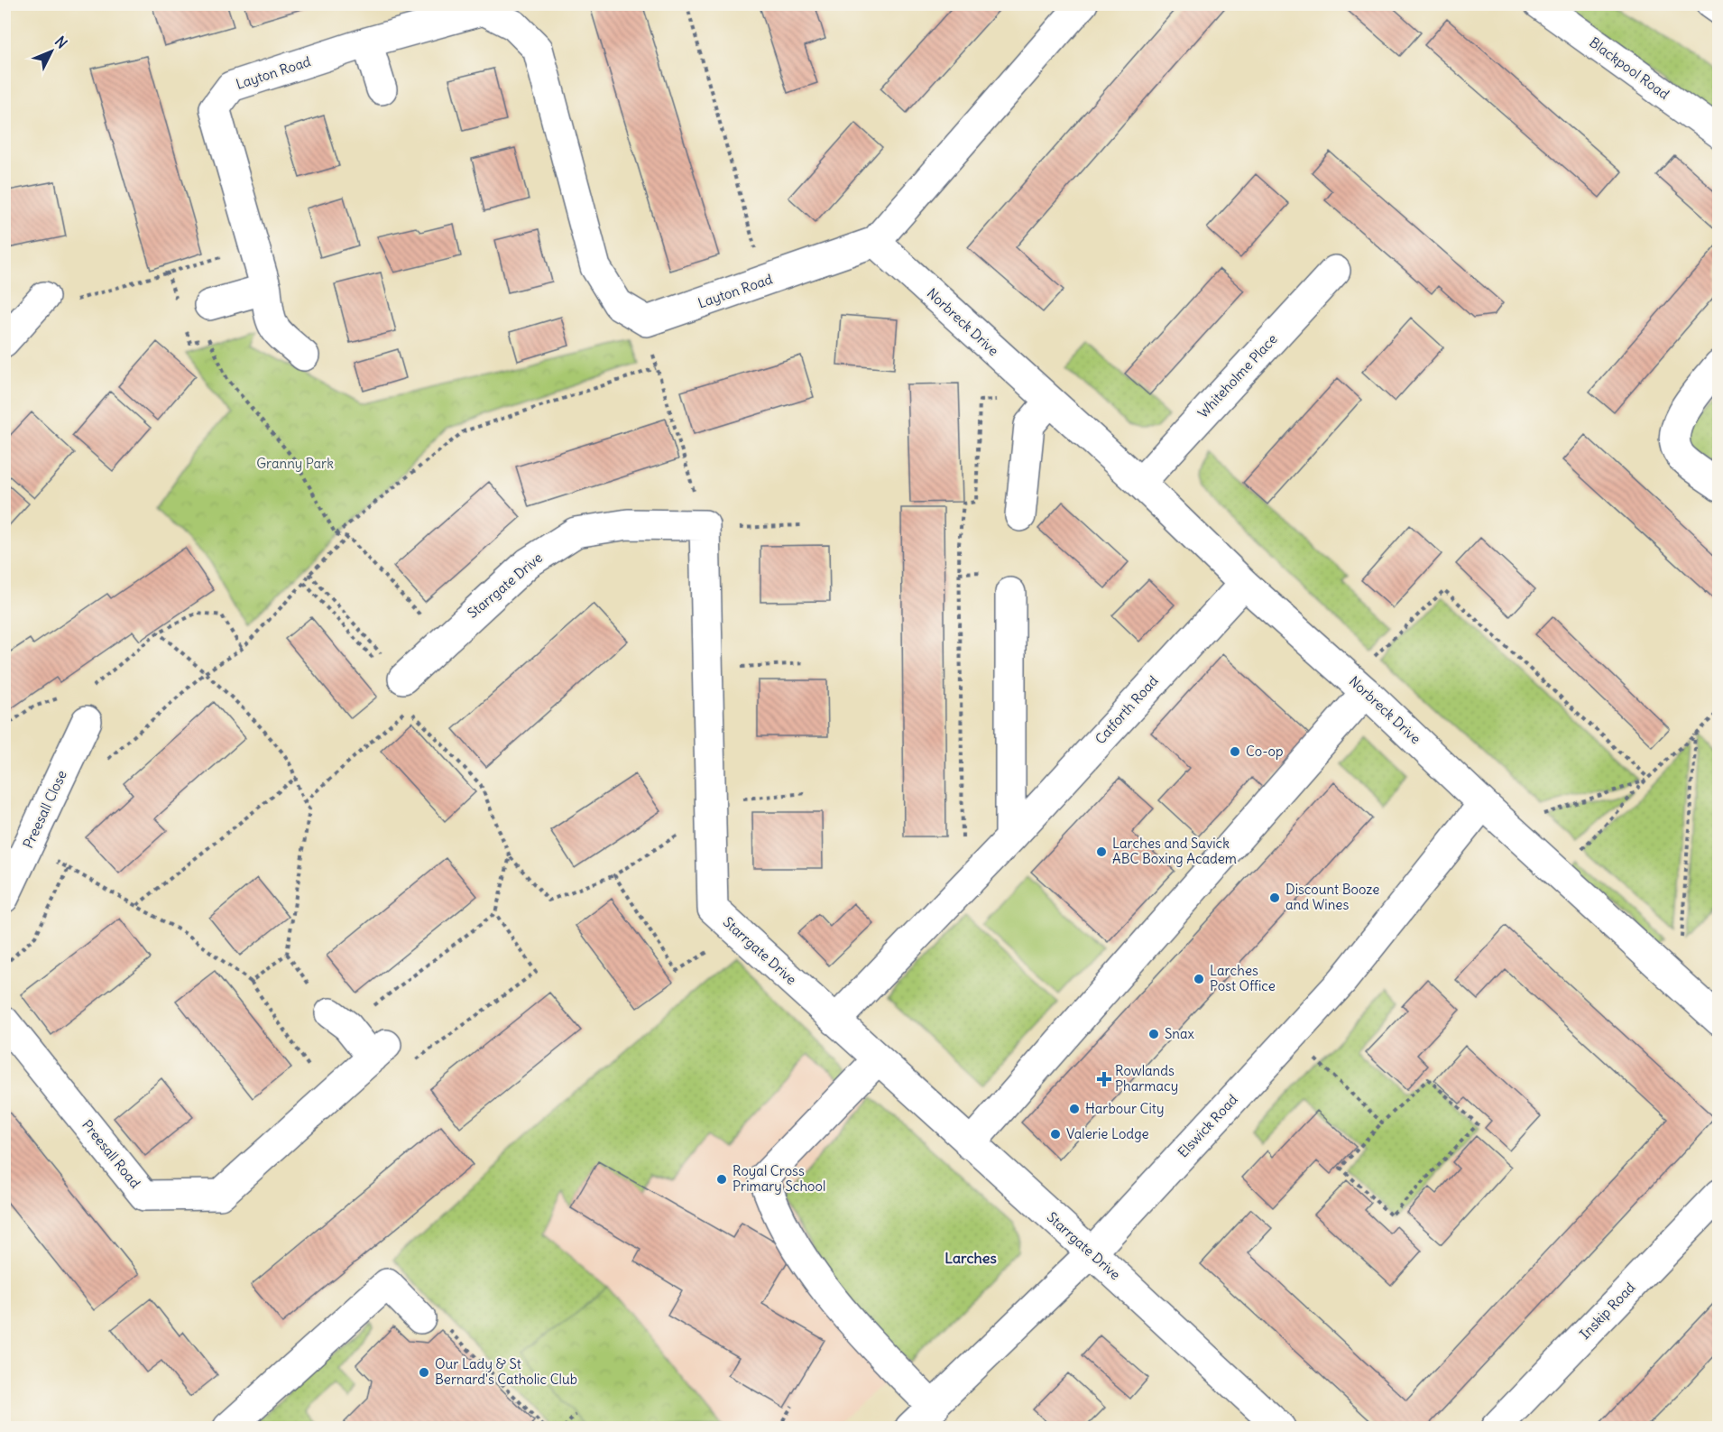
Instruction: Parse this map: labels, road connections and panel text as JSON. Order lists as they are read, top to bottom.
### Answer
{
  "streets": {
    "main road": [
      "Blackpool Road",
      "Layton Road",
      "Norbreck Drive",
      "Whiteholme Place",
      "Starrgate Drive",
      "Catforth Road",
      "Preesall Close",
      "Elswick Road",
      "Preesall Road",
      "Inskip Road"
    ]
  },
  "crossings": [
    ["Layton Road", "Norbreck Drive"],
    ["Norbreck Drive", "Whiteholme Place"],
    ["Norbreck Drive", "Catforth Road"],
    ["Norbreck Drive", "Elswick Road"],
    ["Starrgate Drive", "Catforth Road"],
    ["Starrgate Drive", "Elswick Road"]
  ],
  "districts": ["Larches"],
  "parks": ["Granny Park"],
  "places": {
    "other": [
      "Co-op",
      "Larches and Savick ABC Boxing Academ",
      "Discount Booze and Wines",
      "Larches Post Office",
      "Snax",
      "Harbour City",
      "Valerie Lodge",
      "Royal Cross Primary School",
      "Our Lady & St Bernard's Catholic Club"
    ],
    "health": ["Rowlands Pharmacy"]
  },
  "north": "top right"
}
